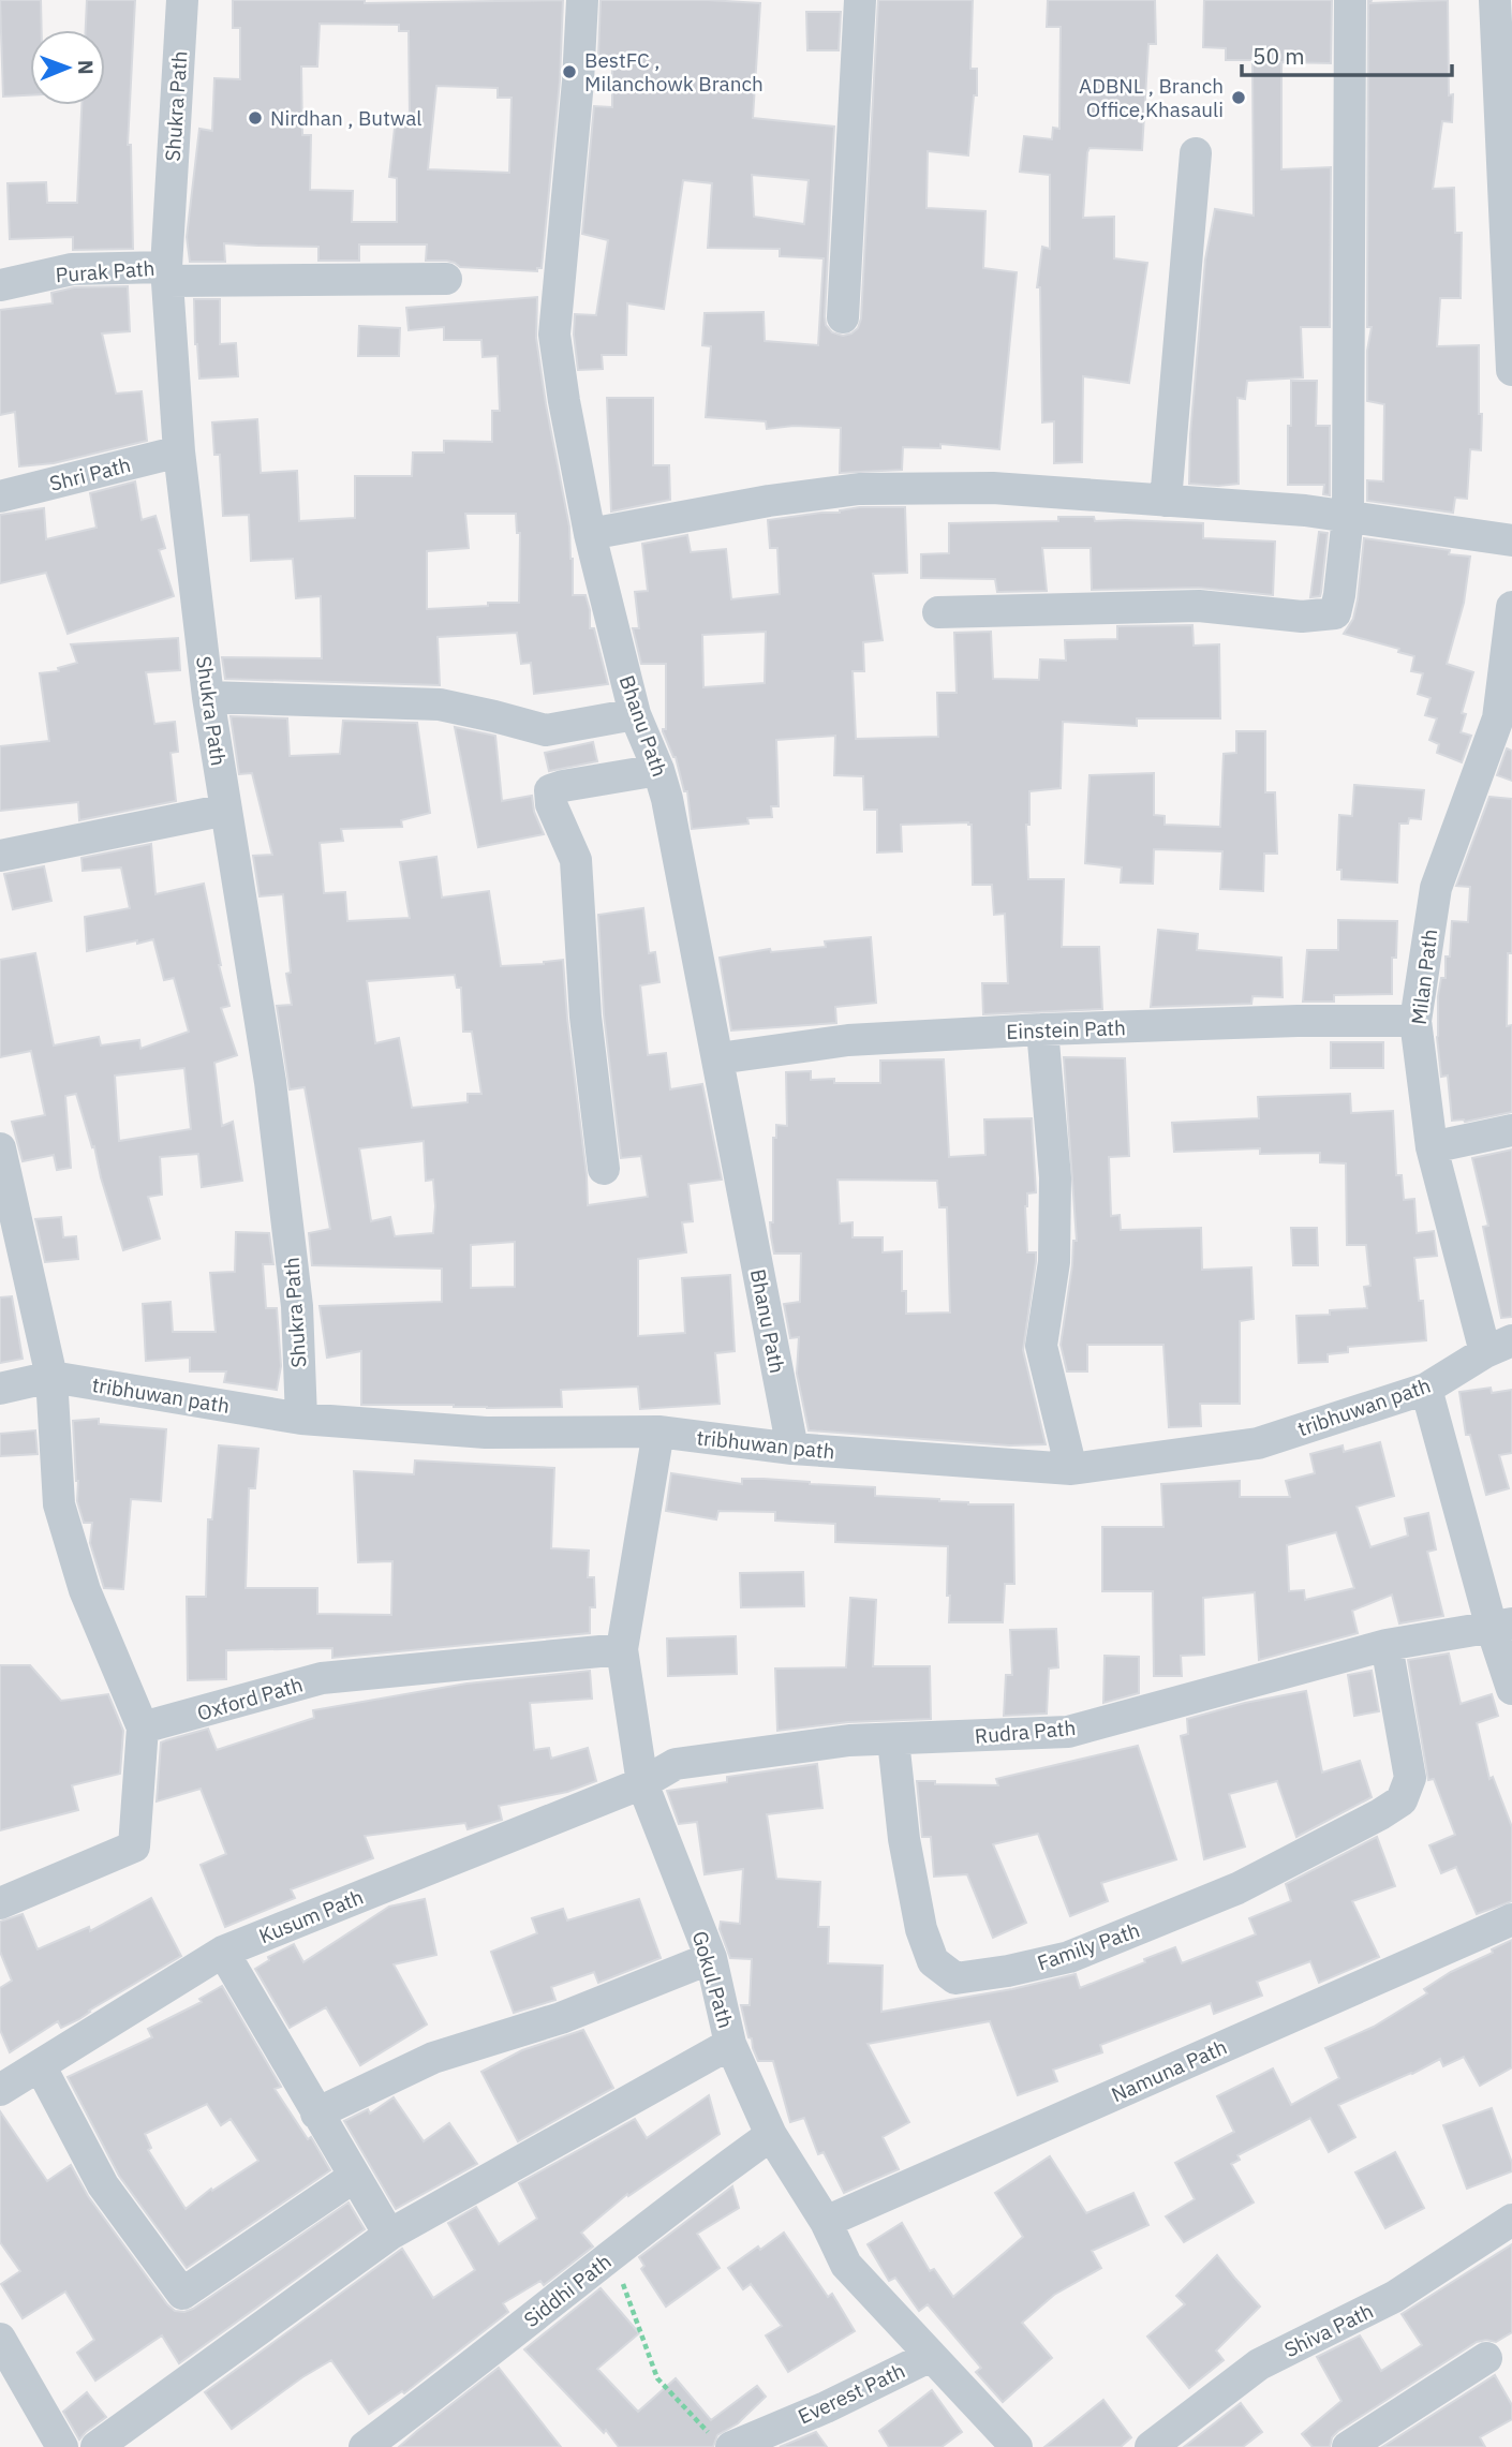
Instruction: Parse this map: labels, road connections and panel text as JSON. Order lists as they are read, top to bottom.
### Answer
{
  "streets": {
    "street": [
      "Shukra Path",
      "Purak Path",
      "Shri Path",
      "Bhanu Path",
      "Milan Path",
      "Einstein Path",
      "tribhuwan path",
      "Oxford Path",
      "Rudra Path",
      "Kusum Path",
      "Family Path",
      "Gokul Path",
      "Namuna Path",
      "Siddhi Path",
      "Shiva Path",
      "Everest Path"
    ]
  },
  "crossings": [
    ["Shukra Path", "Purak Path"],
    ["Shukra Path", "Shri Path"],
    ["Shukra Path", "tribhuwan path"],
    ["Bhanu Path", "Einstein Path"],
    ["Bhanu Path", "tribhuwan path"],
    ["Milan Path", "Einstein Path"],
    ["Milan Path", "tribhuwan path"],
    ["tribhuwan path", "Gokul Path"],
    ["Oxford Path", "Gokul Path"],
    ["Rudra Path", "Kusum Path"],
    ["Rudra Path", "Family Path"],
    ["Rudra Path", "Gokul Path"],
    ["Kusum Path", "Gokul Path"],
    ["Gokul Path", "Namuna Path"],
    ["Gokul Path", "Siddhi Path"],
    ["Gokul Path", "Everest Path"]
  ],
  "places": ["BestFC , Milanchowk Branch", "ADBNL , Branch Office,Khasauli", "Nirdhan , Butwal"],
  "scale_bar": "50 m",
  "north": "right"
}
